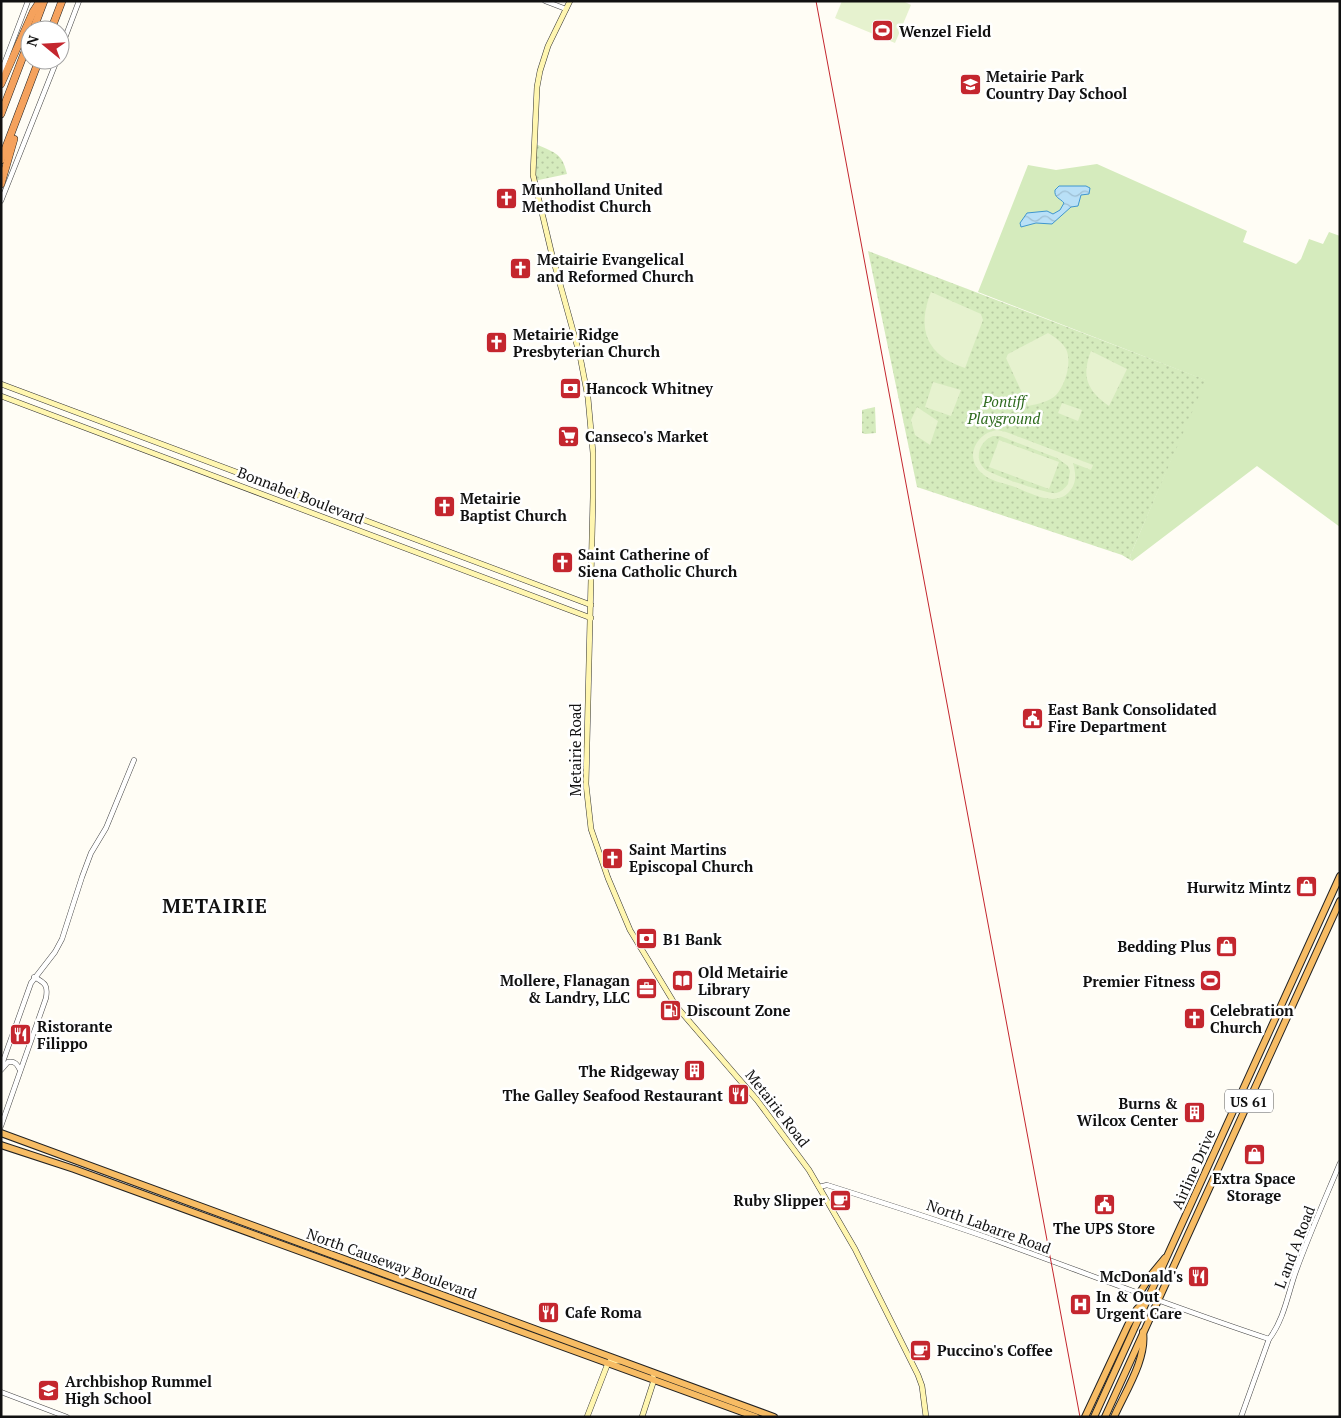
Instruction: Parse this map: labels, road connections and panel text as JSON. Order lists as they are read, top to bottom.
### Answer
{
  "streets": {
    "highway": ["US 61", "Airline Drive", "North Causeway Boulevard"],
    "main road": ["Bonnabel Boulevard", "Metairie Road"],
    "street": ["North Labarre Road", "L and A Road"]
  },
  "crossings": [
    ["Bonnabel Boulevard", "Metairie Road"],
    ["Metairie Road", "North Labarre Road"],
    ["Airline Drive", "North Labarre Road"],
    ["North Labarre Road", "L and A Road"]
  ],
  "districts": ["METAIRIE"],
  "parks": ["Pontiff Playground"],
  "places": {
    "sports": ["Wenzel Field", "Premier Fitness"],
    "school or university": ["Metairie Park Country Day School", "Archbishop Rummel High School"],
    "church": [
      "Munholland United Methodist Church",
      "Metairie Evangelical and Reformed Church",
      "Metairie Ridge Presbyterian Church",
      "Metairie Baptist Church",
      "Saint Catherine of Siena Catholic Church",
      "Saint Martins Episcopal Church",
      "Celebration Church"
    ],
    "bank": ["Hancock Whitney", "B1 Bank"],
    "supermarket": ["Canseco's Market"],
    "public building": ["East Bank Consolidated Fire Department", "The UPS Store"],
    "shop": ["Hurwitz Mintz", "Bedding Plus", "Extra Space Storage"],
    "library": ["Old Metairie Library"],
    "office": ["Mollere, Flanagan & Landry, LLC"],
    "fuel station": ["Discount Zone"],
    "restaurant": [
      "Ristorante Filippo",
      "The Galley Seafood Restaurant",
      "McDonald's",
      "Cafe Roma"
    ],
    "building": ["The Ridgeway", "Burns & Wilcox Center"],
    "cafe": ["Ruby Slipper", "Puccino's Coffee"],
    "hospital": ["In & Out Urgent Care"]
  },
  "north": "left"
}
